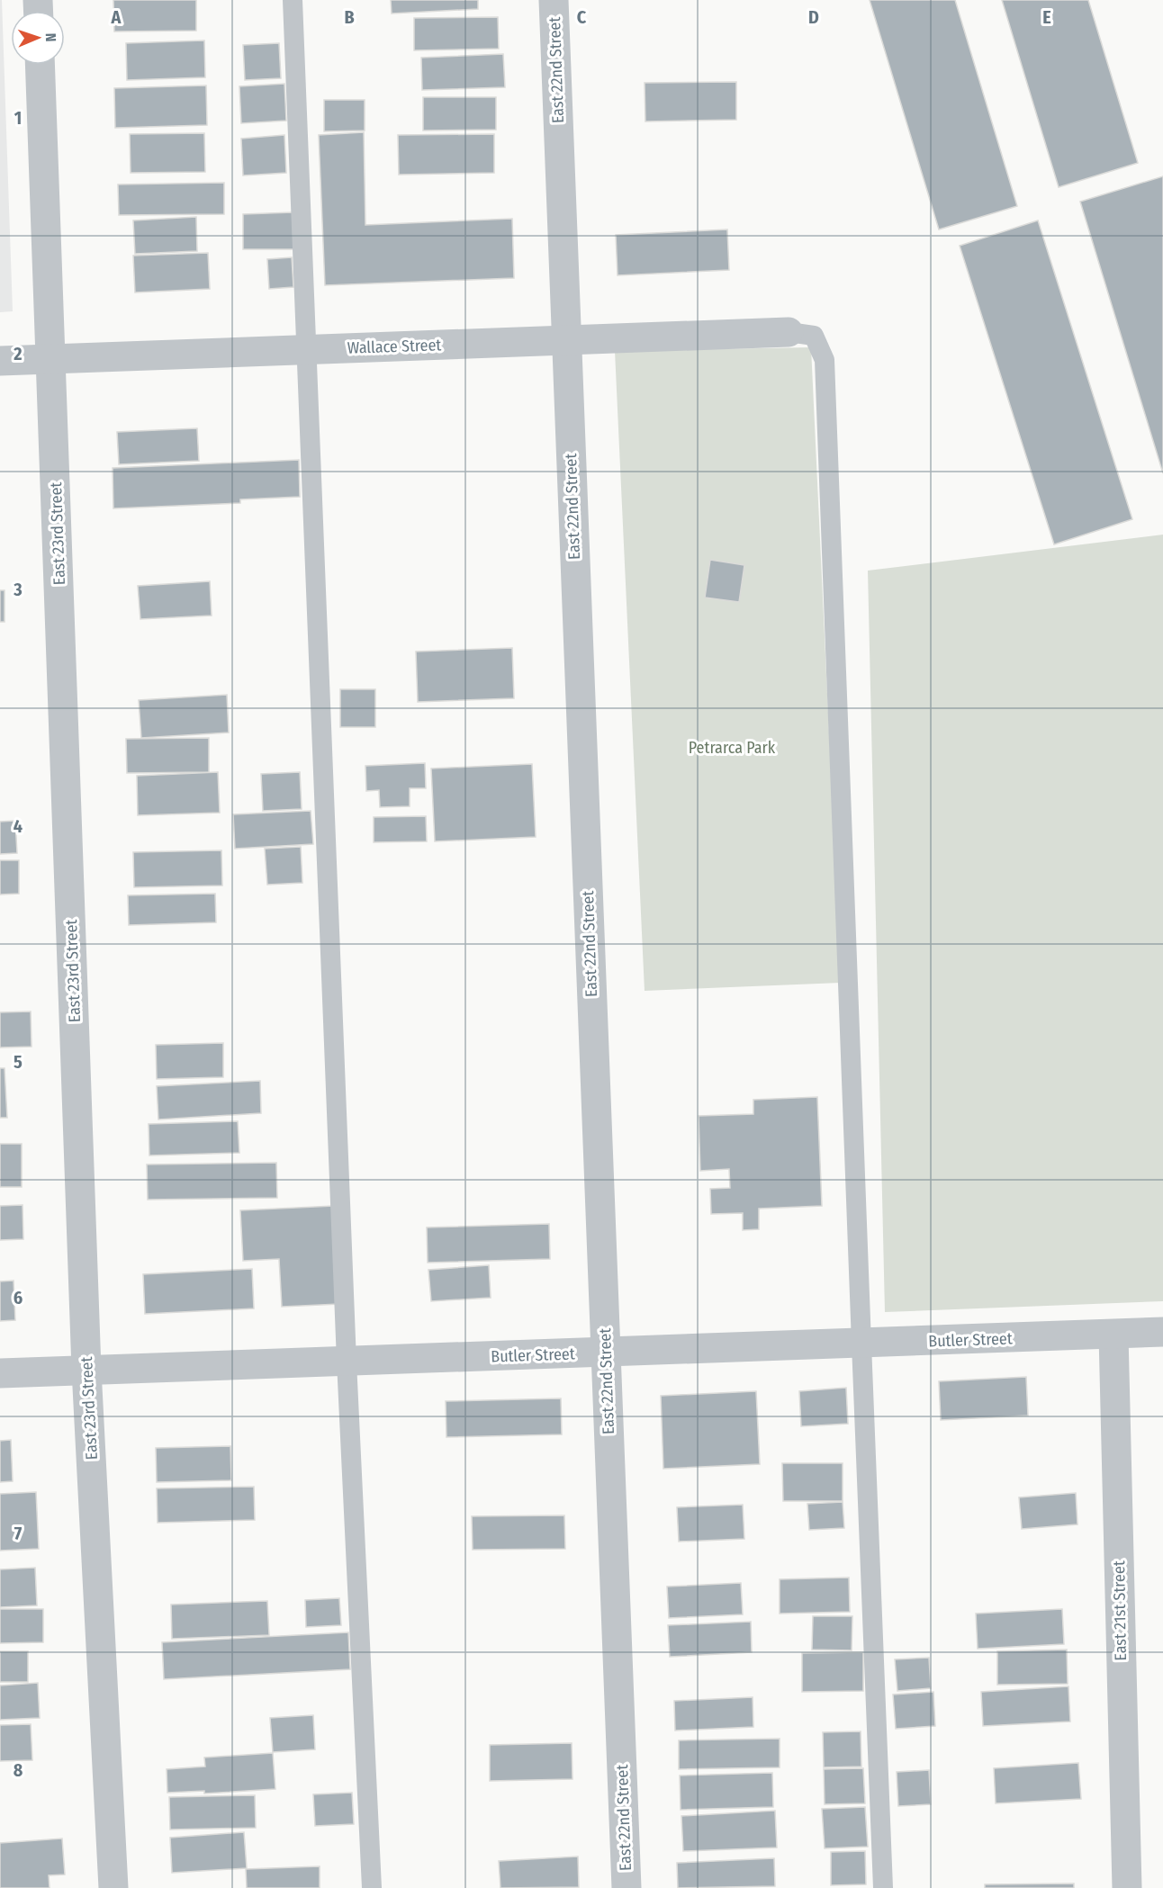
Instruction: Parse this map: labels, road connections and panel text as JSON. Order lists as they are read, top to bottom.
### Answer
{
  "streets": {
    "street": [
      "East 22nd Street",
      "Wallace Street",
      "East 23rd Street",
      "Butler Street",
      "East 21st Street"
    ]
  },
  "crossings": [
    ["East 22nd Street", "Wallace Street"],
    ["East 22nd Street", "Butler Street"],
    ["Wallace Street", "East 23rd Street"],
    ["East 23rd Street", "Butler Street"],
    ["Butler Street", "East 21st Street"]
  ],
  "parks": ["Petrarca Park"],
  "north": "right",
  "grid": {
    "columns": [
      "A",
      "B",
      "C",
      "D",
      "E"
    ],
    "rows": [
      "1",
      "2",
      "3",
      "4",
      "5",
      "6",
      "7",
      "8"
    ]
  }
}
